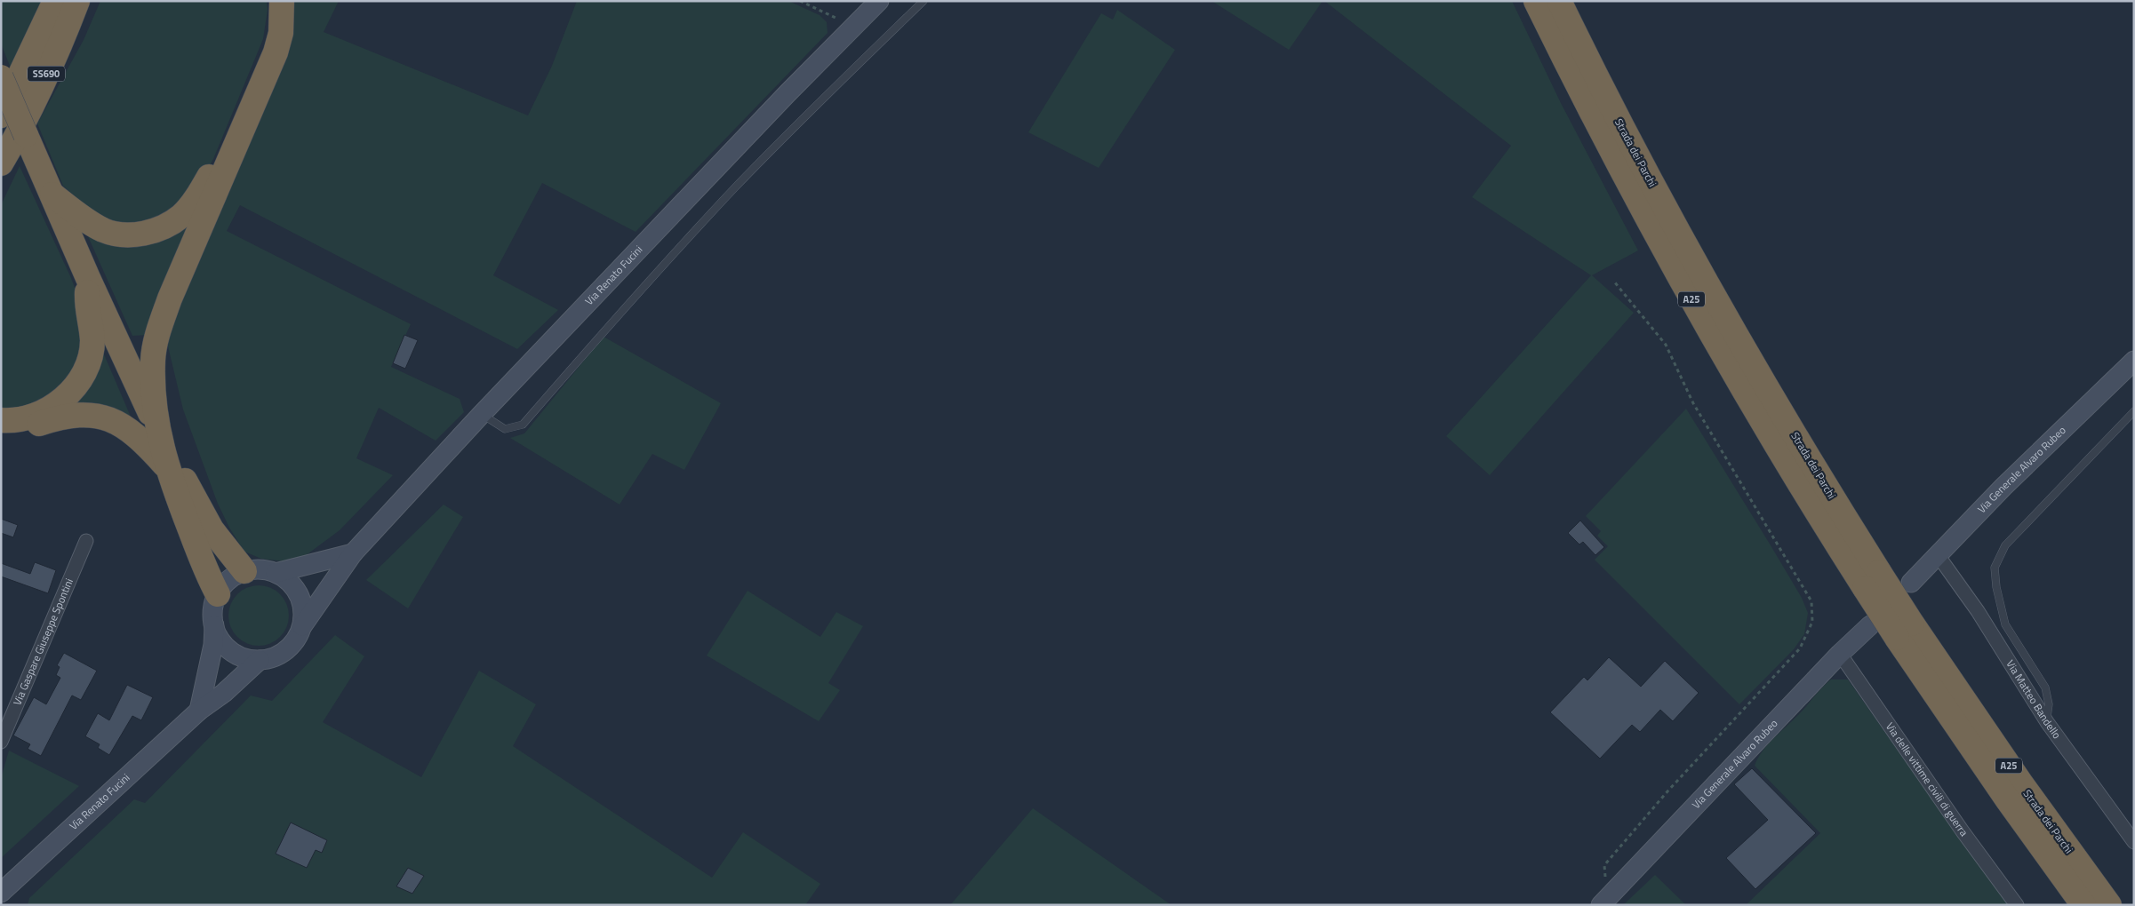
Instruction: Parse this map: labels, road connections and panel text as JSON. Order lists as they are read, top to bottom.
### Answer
{
  "streets": {
    "highway": ["SS690", "Strada dei Parchi", "A25"],
    "street": [
      "Via Renato Fucini",
      "Via Generale Alvaro Rubeo",
      "Via Gaspare Giuseppe Spontini",
      "Via Matteo Bandello",
      "Via delle vittime civili di guerra"
    ]
  },
  "crossings": [
    ["Via Generale Alvaro Rubeo", "Via Matteo Bandello"],
    ["Via Generale Alvaro Rubeo", "Via delle vittime civili di guerra"]
  ]
}
